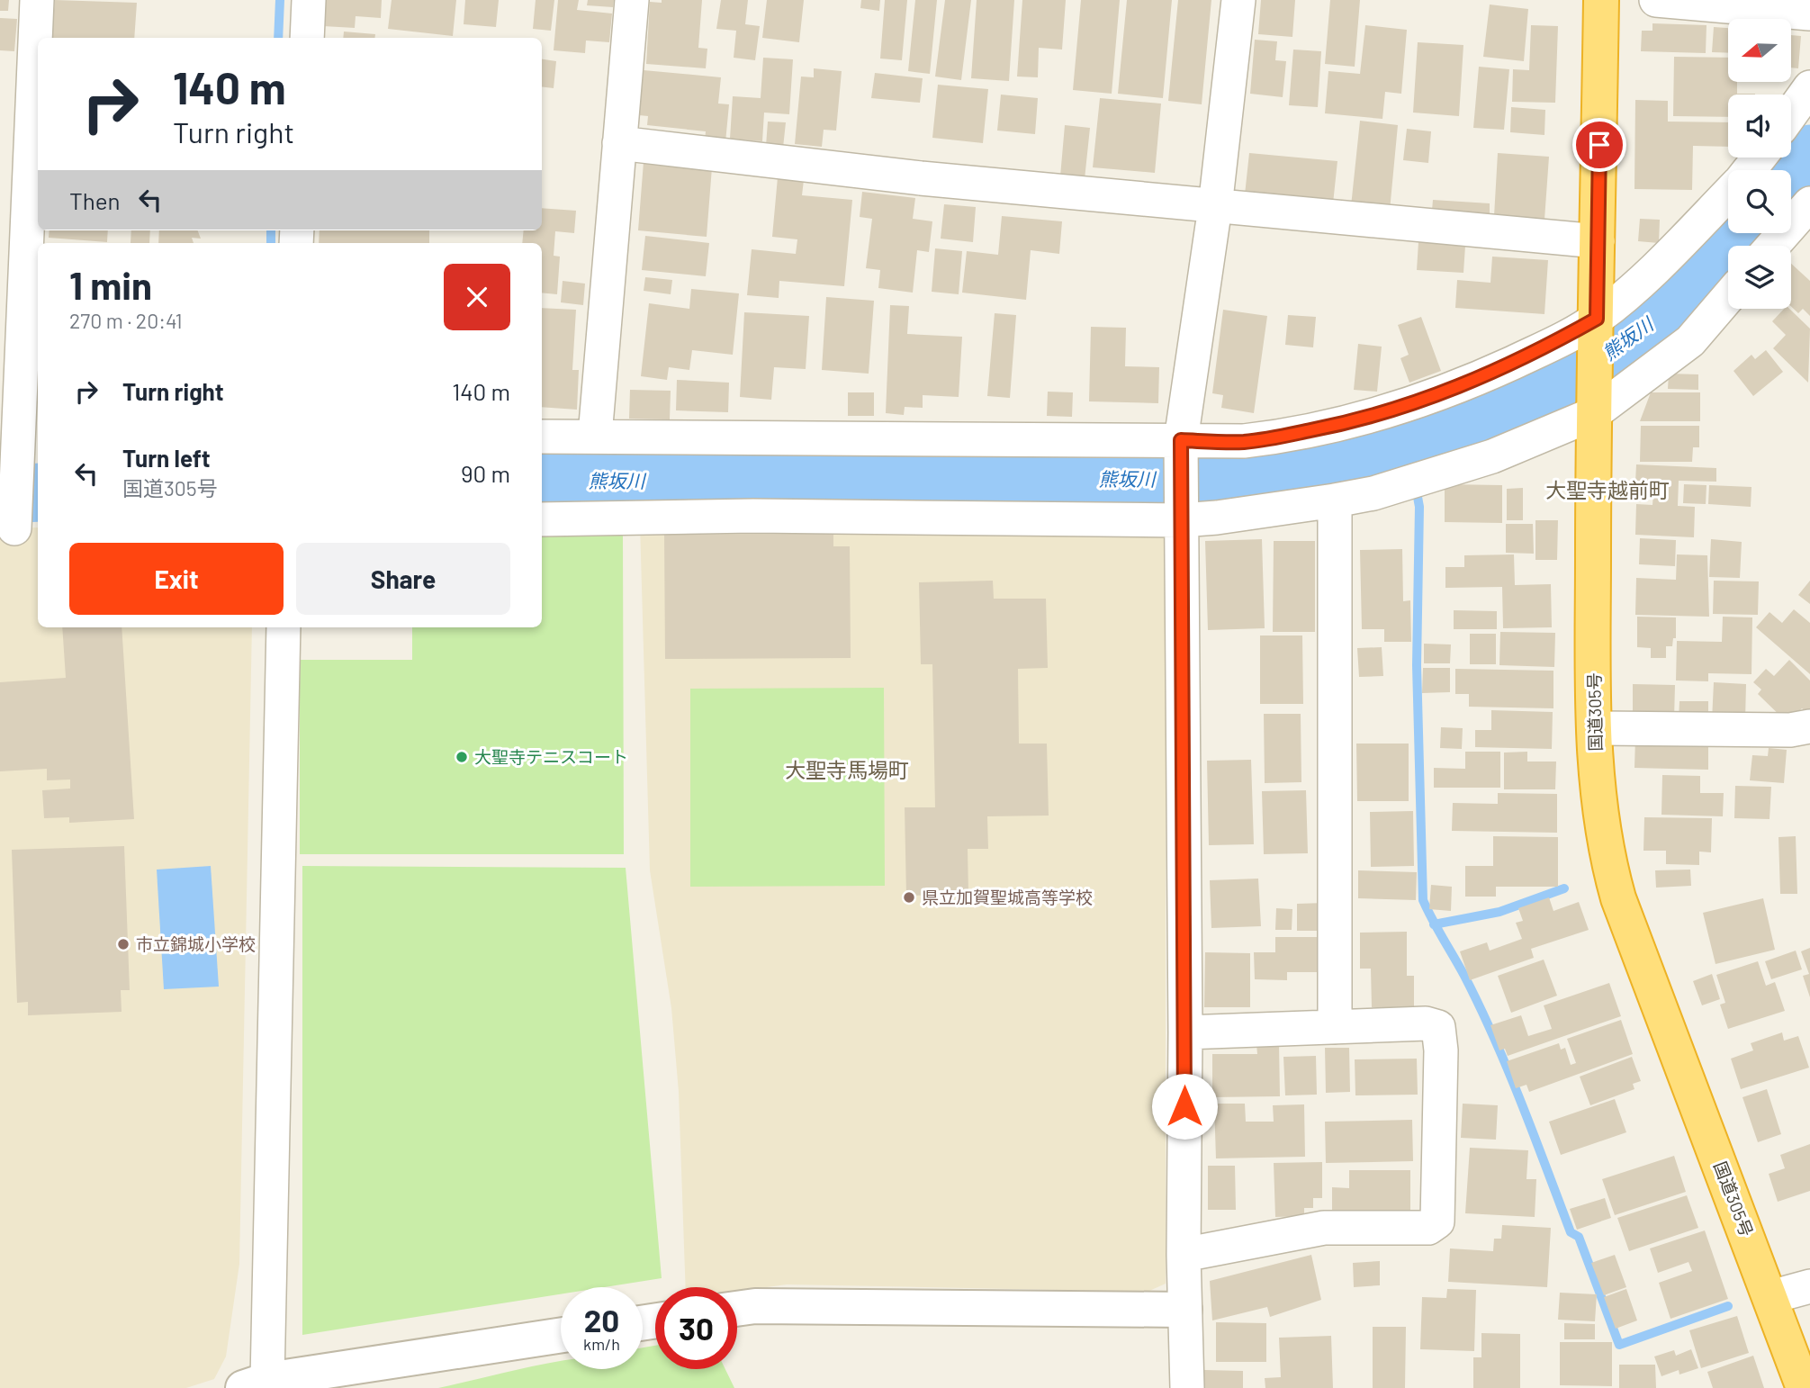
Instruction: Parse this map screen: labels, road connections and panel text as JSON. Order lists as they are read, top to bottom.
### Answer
{
  "streets": {
    "highway": ["国道305号"]
  },
  "districts": ["大聖寺越前町", "大聖寺馬場町"],
  "water": ["熊坂川"],
  "places": ["大聖寺テニスコート", "県立加賀聖城高等学校", "市立錦城小学校"],
  "north": "left",
  "page": {
    "turn": ["140 m", "Turn right"],
    "then": "Then",
    "heading": ["1 min", "270 m · 20:41"],
    "list": [
      {
        "name": "Turn right",
        "value": "140 m"
      },
      {
        "name": "Turn left",
        "note": "国道305号",
        "value": "90 m"
      }
    ],
    "buttons": ["Exit", "Share"],
    "speed": "20 km/h",
    "limit": "30"
  }
}
